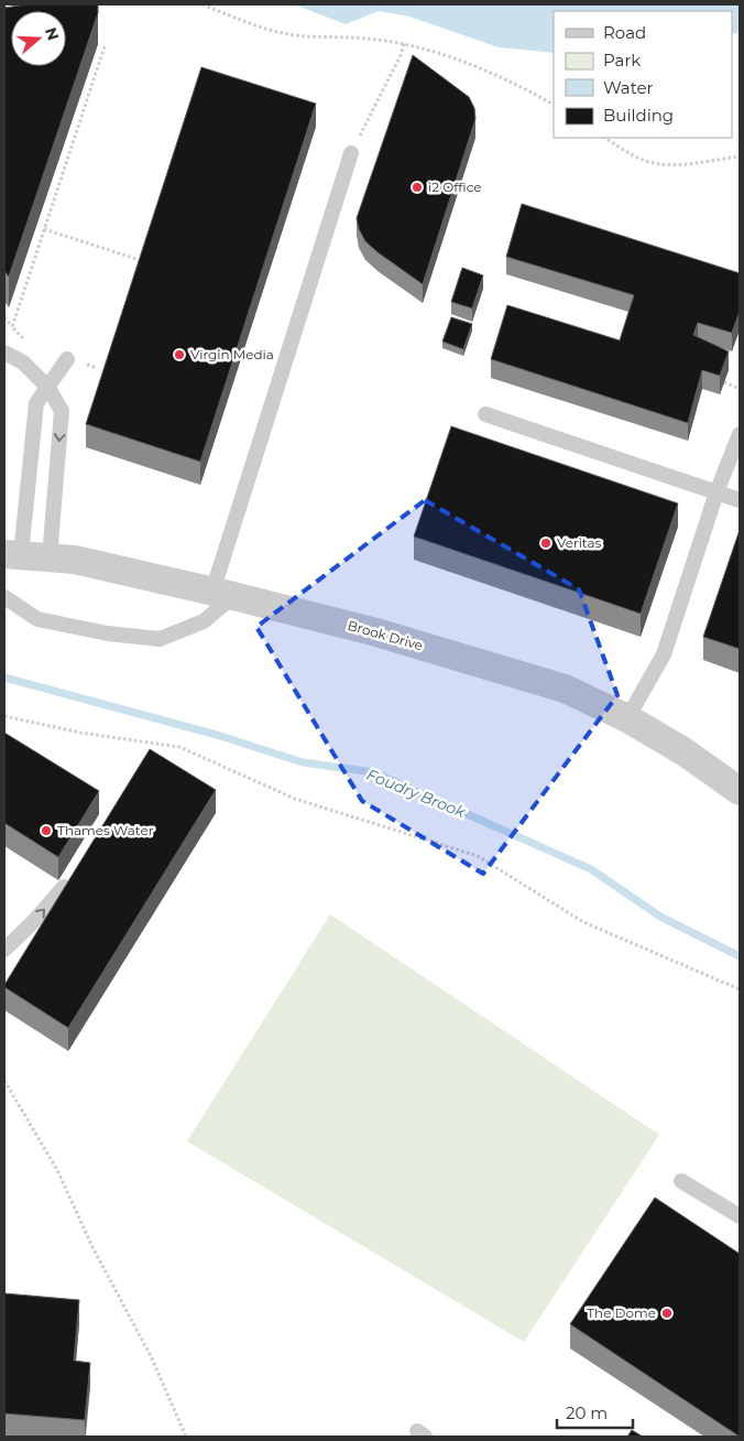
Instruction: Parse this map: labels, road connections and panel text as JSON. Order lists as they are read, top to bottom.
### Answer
{
  "streets": {
    "street": ["Brook Drive"]
  },
  "water": ["Foudry Brook"],
  "places": [
    "i2 Office",
    "Virgin Media",
    "Veritas",
    "Thames Water",
    "The Dome"
  ],
  "legend": [
    "Road",
    "Park",
    "Water",
    "Building"
  ],
  "scale_bar": "20 m",
  "north": "right"
}
